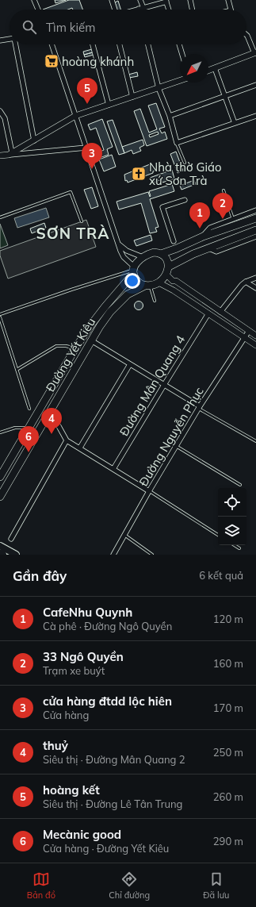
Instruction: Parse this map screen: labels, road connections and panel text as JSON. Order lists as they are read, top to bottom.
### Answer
{
  "streets": {
    "highway": ["Đường Yết Kiêu"],
    "street": ["Đường Mân Quang 4", "Đường Nguyễn Phục"]
  },
  "districts": ["SƠN TRÀ"],
  "places": {
    "supermarket": ["hoàng khánh"],
    "church": ["Nhà thờ Giáo xứ Sơn Trà"]
  },
  "north": "bottom left",
  "page": {
    "search": "Tìm kiếm",
    "pins": [
      "5",
      "3",
      "2",
      "1",
      "4",
      "6"
    ],
    "heading": ["Gần đây", "6 kết quả"],
    "list": [
      {
        "mark": "1",
        "name": "CafeNhu Quynh",
        "note": "Cà phê · Đường Ngô Quyền",
        "value": "120 m"
      },
      {
        "mark": "2",
        "name": "33 Ngô Quyền",
        "note": "Trạm xe buýt",
        "value": "160 m"
      },
      {
        "mark": "3",
        "name": "cửa hàng đtdd lộc hiên",
        "note": "Cửa hàng",
        "value": "170 m"
      },
      {
        "mark": "4",
        "name": "thuỷ",
        "note": "Siêu thị · Đường Mân Quang 2",
        "value": "250 m"
      },
      {
        "mark": "5",
        "name": "hoàng kết",
        "note": "Siêu thị · Đường Lê Tân Trung",
        "value": "260 m"
      },
      {
        "mark": "6",
        "name": "Mecànic good",
        "note": "Cửa hàng · Đường Yết Kiêu",
        "value": "290 m"
      }
    ],
    "nav": ["Bản đồ", "Chỉ đường", "Đã lưu"]
  }
}
